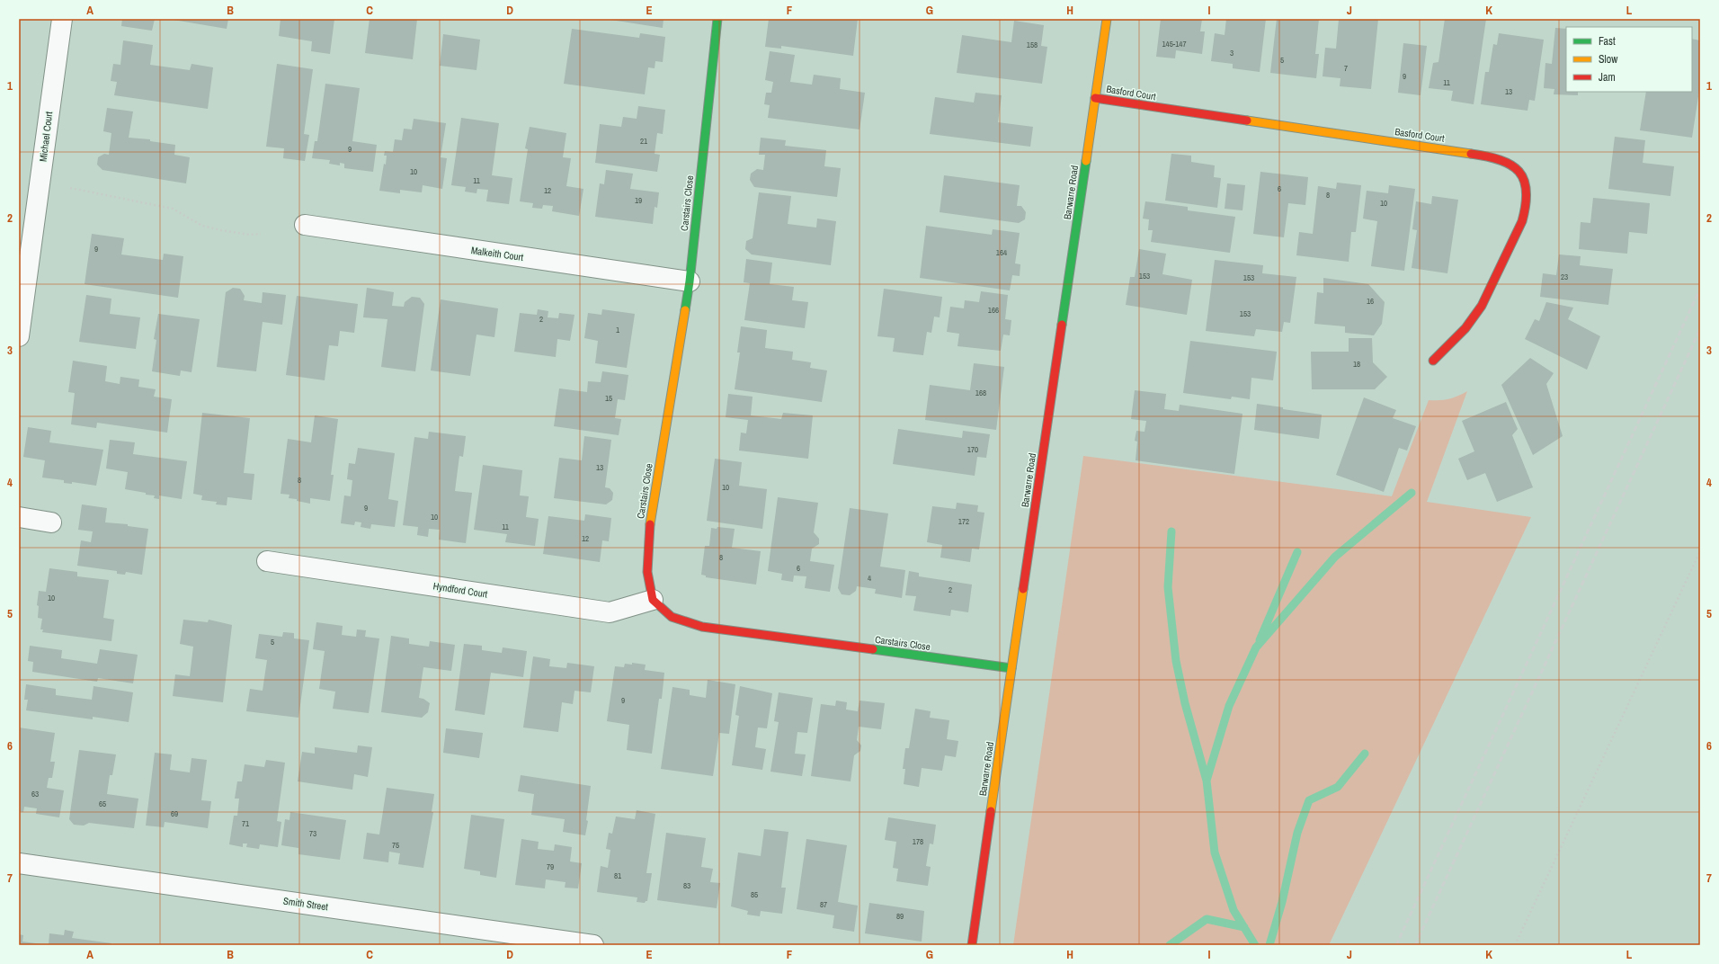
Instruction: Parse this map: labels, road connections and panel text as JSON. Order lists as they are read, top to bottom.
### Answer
{
  "streets": {
    "street": [
      "Basford Court",
      "Michael Court",
      "Barwarre Road",
      "Carstairs Close",
      "Malkeith Court",
      "Hyndford Court",
      "Smith Street"
    ]
  },
  "crossings": [
    ["Basford Court", "Barwarre Road"],
    ["Barwarre Road", "Carstairs Close"],
    ["Carstairs Close", "Malkeith Court"],
    ["Carstairs Close", "Hyndford Court"]
  ],
  "house_numbers": [
    "145-147",
    "158",
    "3",
    "5",
    "7",
    "9",
    "11",
    "13",
    "21",
    "9",
    "10",
    "11",
    "6",
    "12",
    "8",
    "19",
    "10",
    "9",
    "164",
    "153",
    "23",
    "153",
    "16",
    "166",
    "153",
    "2",
    "1",
    "18",
    "168",
    "15",
    "170",
    "13",
    "8",
    "10",
    "9",
    "10",
    "172",
    "11",
    "12",
    "8",
    "6",
    "4",
    "2",
    "10",
    "5",
    "9",
    "63",
    "65",
    "69",
    "71",
    "73",
    "178",
    "75",
    "79",
    "81",
    "83",
    "85",
    "87",
    "89"
  ],
  "legend": ["Fast", "Slow", "Jam"],
  "grid": {
    "columns": [
      "A",
      "B",
      "C",
      "D",
      "E",
      "F",
      "G",
      "H",
      "I",
      "J",
      "K",
      "L"
    ],
    "rows": [
      "1",
      "2",
      "3",
      "4",
      "5",
      "6",
      "7"
    ]
  }
}
